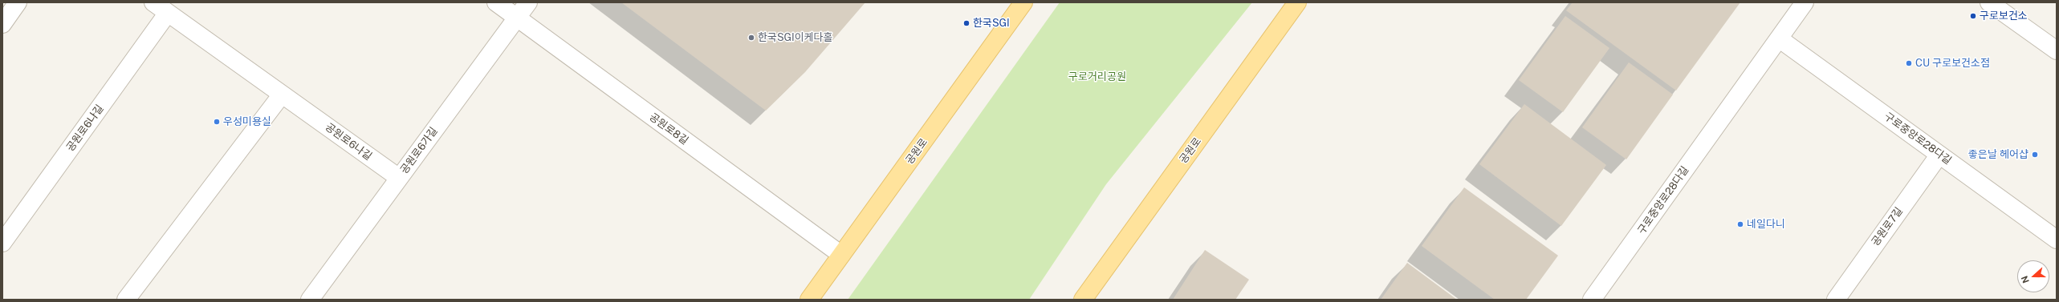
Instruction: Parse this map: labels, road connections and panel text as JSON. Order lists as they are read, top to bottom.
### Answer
{
  "streets": {
    "main road": ["공원로"],
    "street": [
      "공원로6나길",
      "공원로8길",
      "구로중앙로28다길",
      "공원로6가길",
      "공원로7길"
    ]
  },
  "crossings": [
    ["공원로6나길", "공원로6가길"],
    ["공원로8길", "공원로6가길"],
    ["공원로8길", "공원로"],
    ["구로중앙로28다길", "공원로7길"]
  ],
  "parks": ["구로거리공원"],
  "places": [
    "구로보건소",
    "한국SGI",
    "한국SGI이케다홀",
    "CU 구로보건소점",
    "우성미용실",
    "좋은날 헤어샵",
    "네일다니"
  ],
  "north": "left"
}
